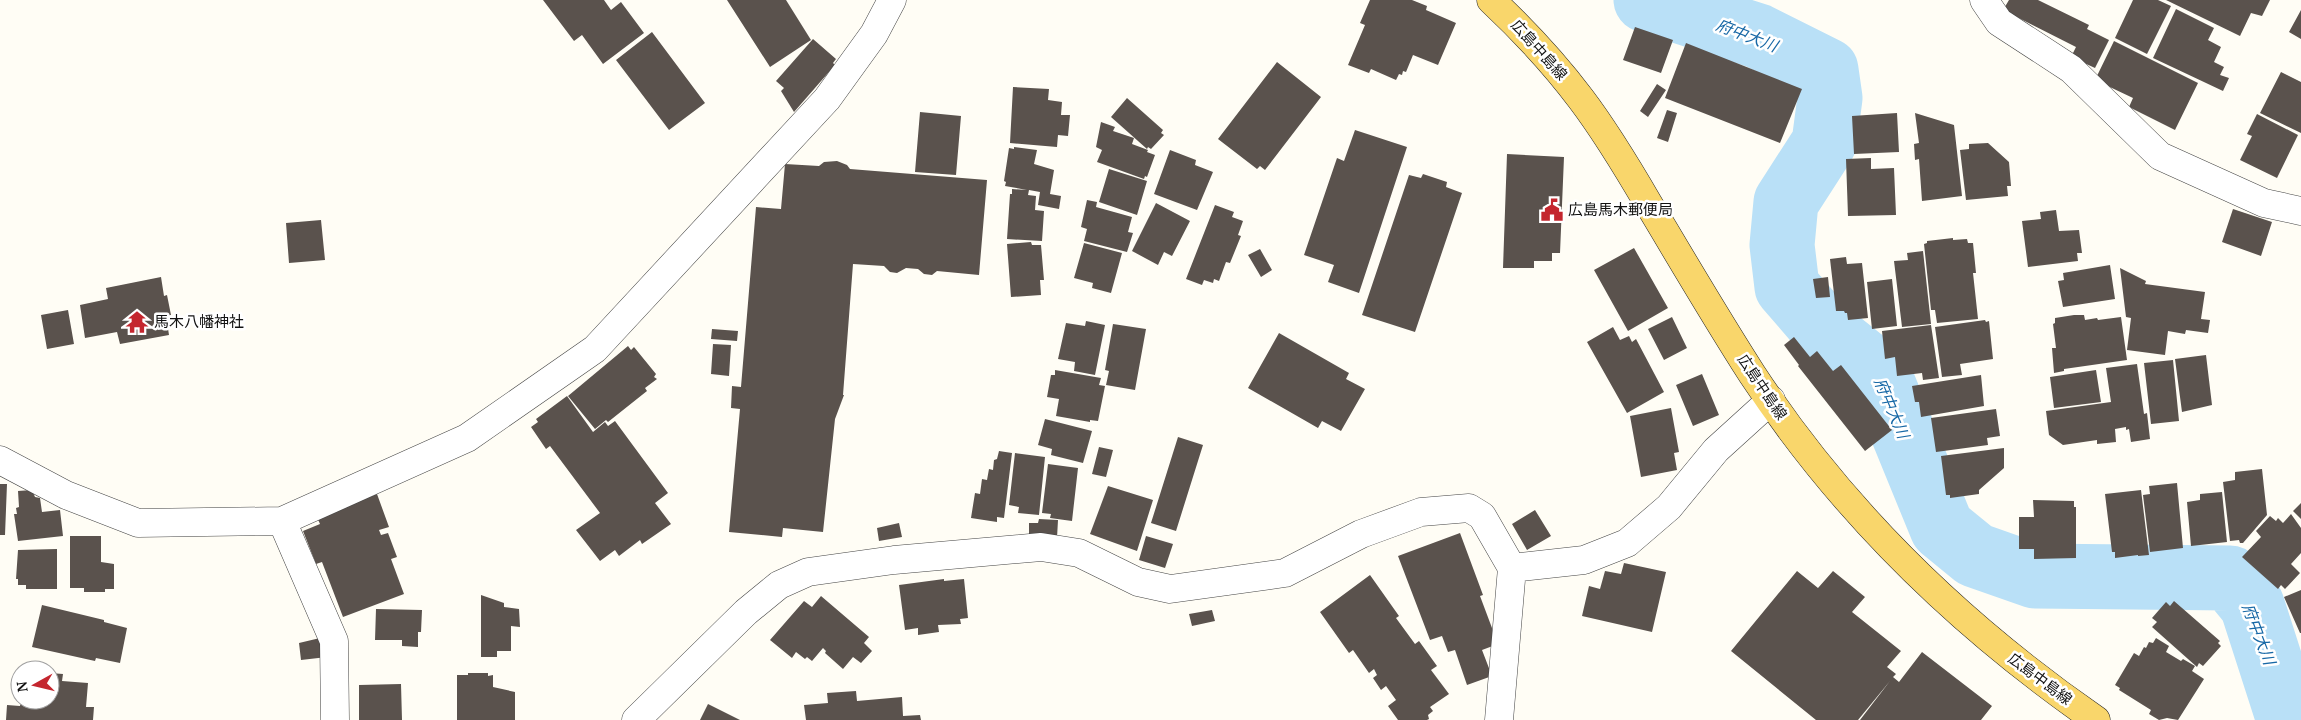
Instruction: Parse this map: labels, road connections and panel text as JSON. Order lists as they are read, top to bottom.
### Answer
{
  "streets": {
    "main road": ["広島中島線"]
  },
  "water": ["府中大川"],
  "places": {
    "public building": ["広島馬木郵便局"],
    "temple": ["馬木八幡神社"]
  },
  "north": "left"
}
